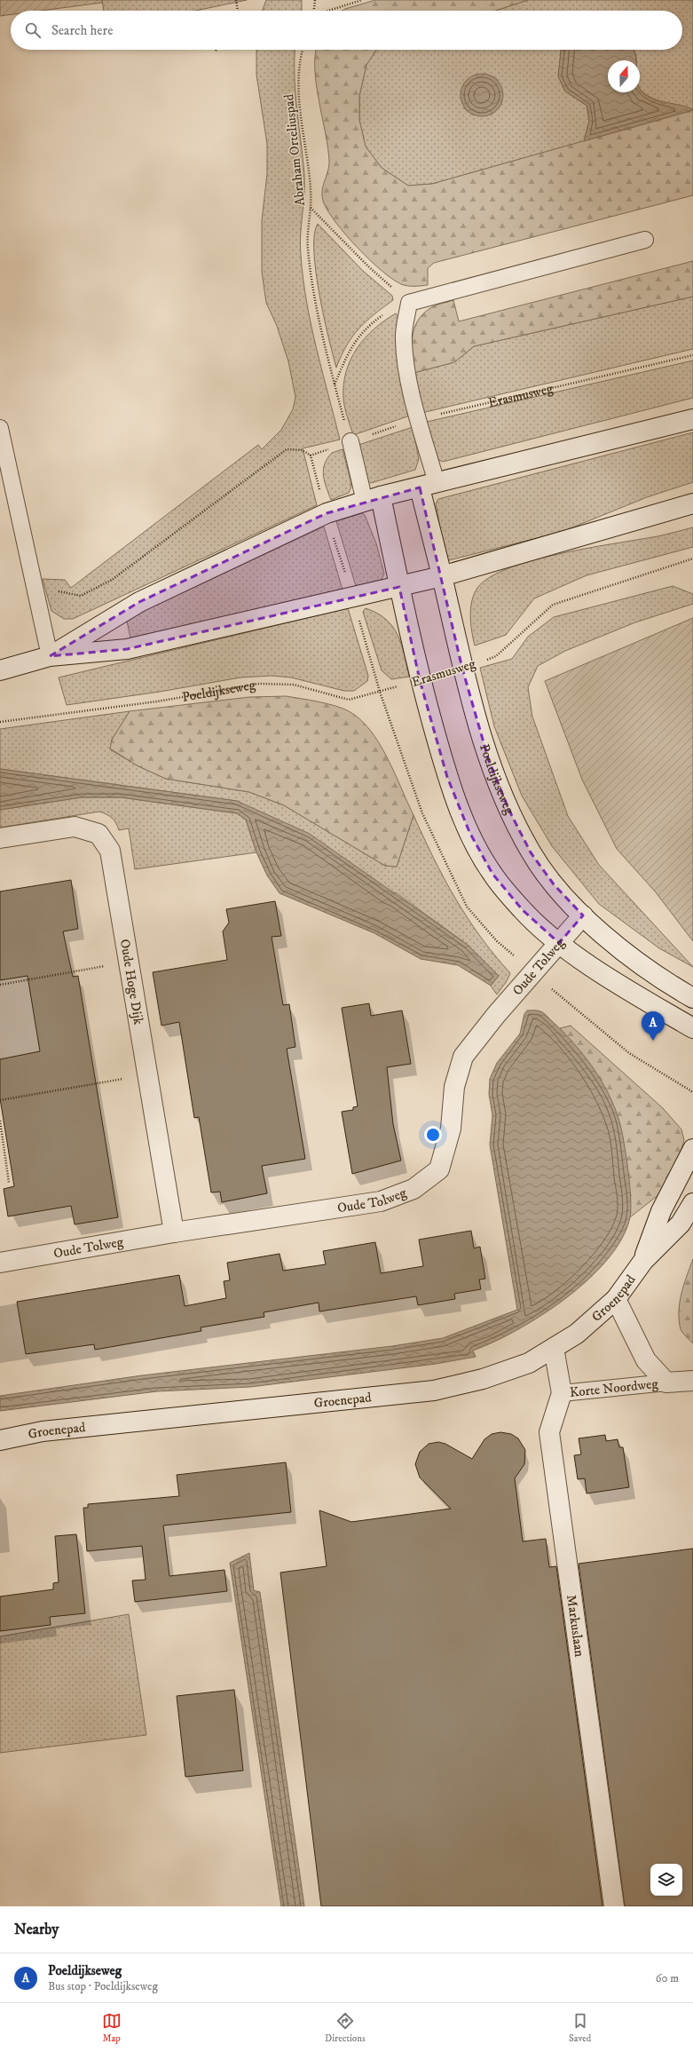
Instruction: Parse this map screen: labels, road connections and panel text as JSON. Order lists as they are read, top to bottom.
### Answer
{
  "streets": {
    "street": [
      "Poeldijkseweg",
      "Oude Tolweg",
      "Oude Hoge Dijk",
      "Groenepad",
      "Korte Noordweg",
      "Markuslaan"
    ],
    "path": ["Abraham Orteliuspad", "Erasmusweg"]
  },
  "crossings": [
    ["Abraham Orteliuspad", "Erasmusweg"],
    ["Erasmusweg", "Poeldijkseweg"],
    ["Poeldijkseweg", "Oude Tolweg"],
    ["Oude Tolweg", "Oude Hoge Dijk"],
    ["Groenepad", "Korte Noordweg"],
    ["Groenepad", "Markuslaan"],
    ["Korte Noordweg", "Markuslaan"]
  ],
  "north": "top",
  "page": {
    "search": "Search here",
    "pins": "A",
    "heading": "Nearby",
    "list": [
      {
        "mark": "A",
        "name": "Poeldijkseweg",
        "note": "Bus stop · Poeldijkseweg",
        "value": "60 m"
      }
    ],
    "nav": ["Map", "Directions", "Saved"]
  }
}
